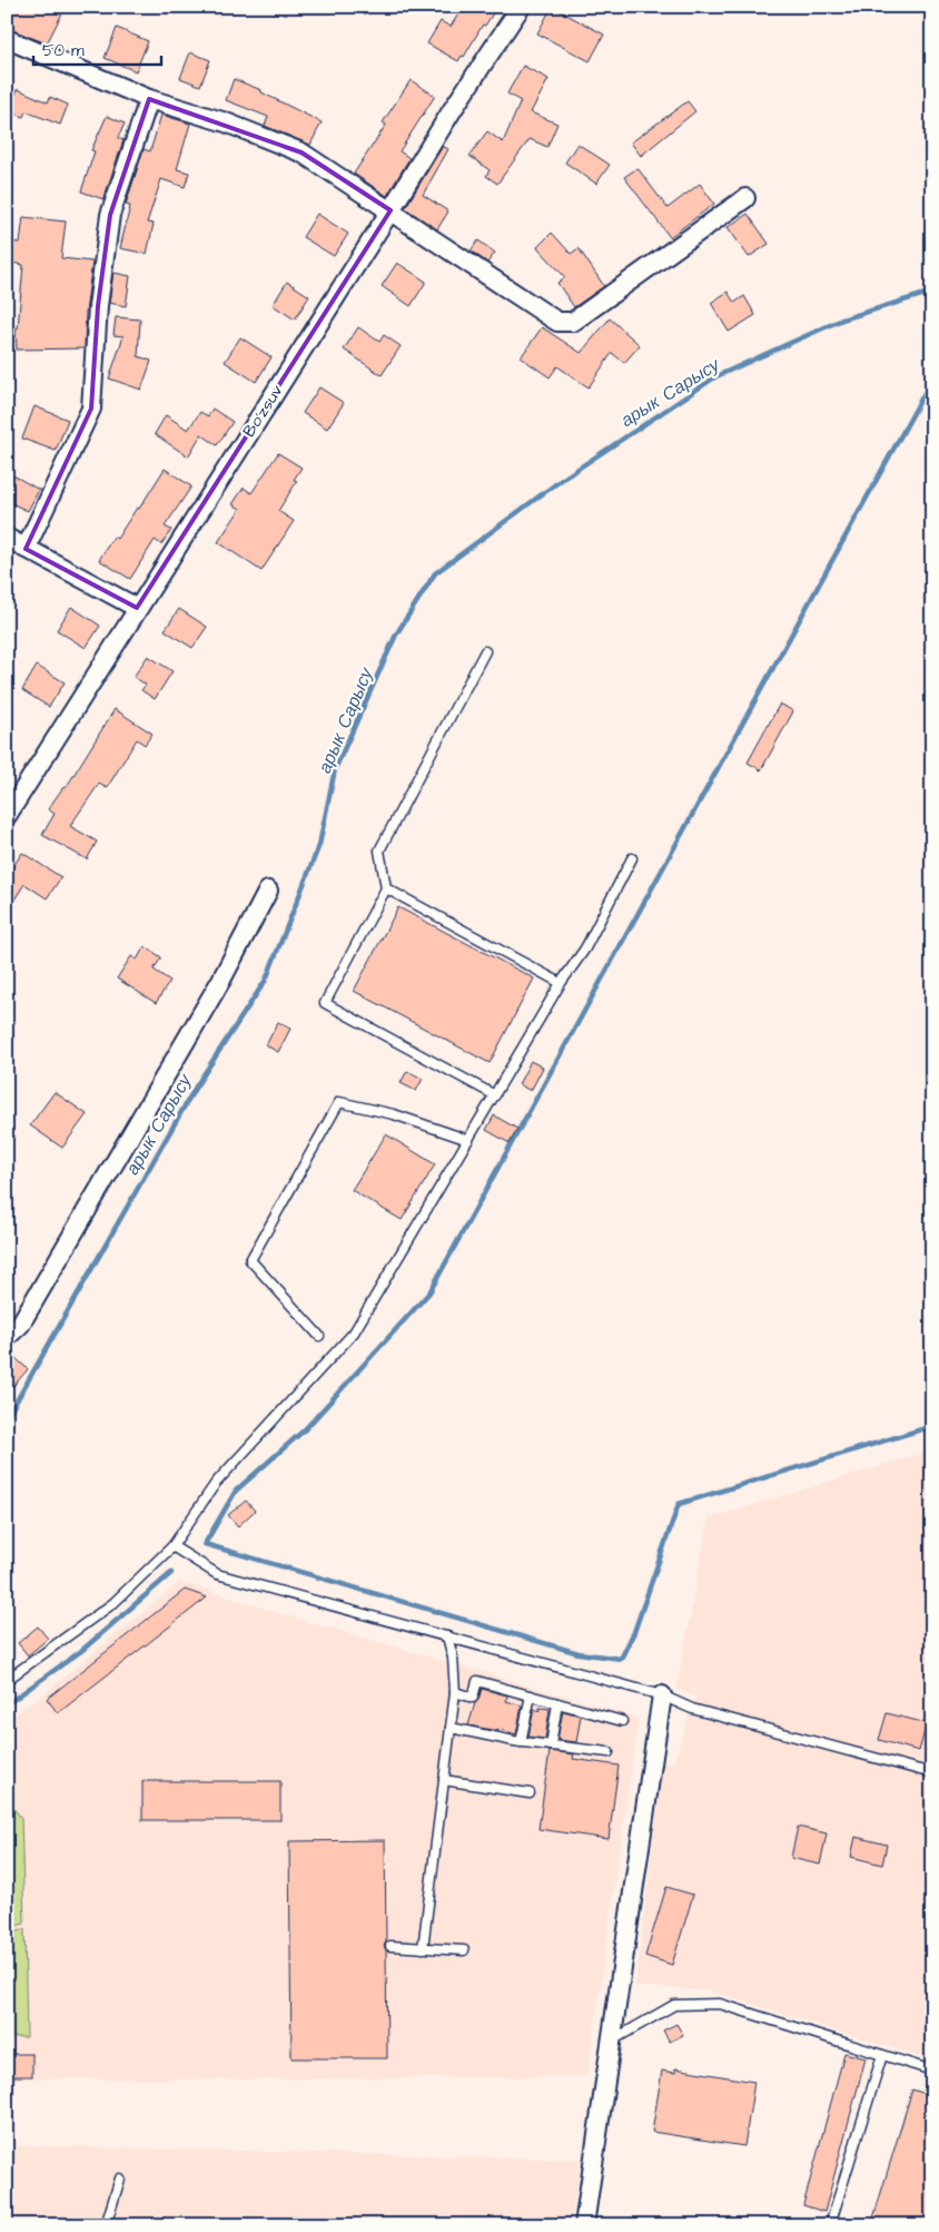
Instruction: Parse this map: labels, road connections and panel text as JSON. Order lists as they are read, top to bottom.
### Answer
{
  "streets": {
    "street": ["Bo'zsuv"]
  },
  "water": ["арык Сарысу"],
  "scale_bar": "50 m"
}
